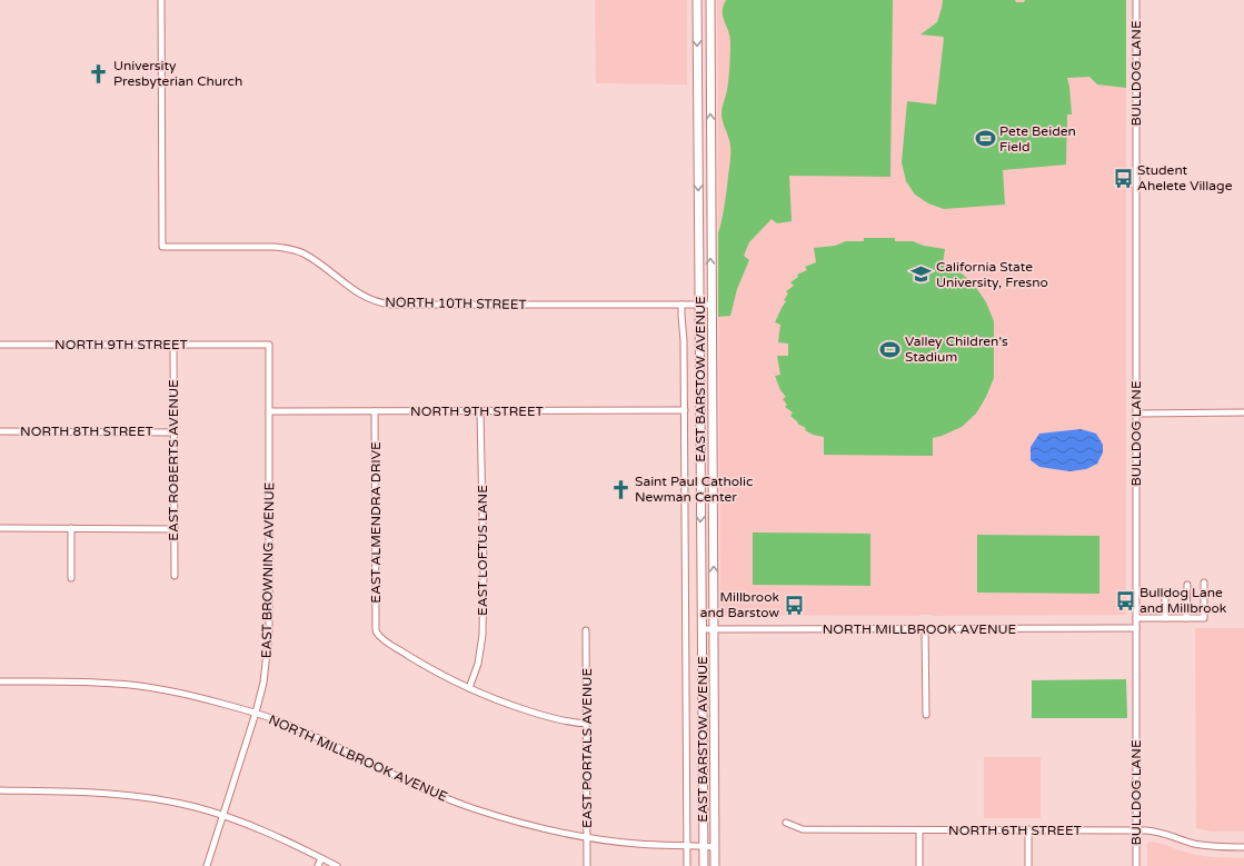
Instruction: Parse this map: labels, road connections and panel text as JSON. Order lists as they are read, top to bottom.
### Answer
{
  "streets": {
    "main road": ["EAST BARSTOW AVENUE"],
    "street": [
      "BULLDOG LANE",
      "NORTH 10TH STREET",
      "NORTH 9TH STREET",
      "NORTH 8TH STREET",
      "EAST ROBERTS AVENUE",
      "EAST ALMENDRA DRIVE",
      "EAST LOFTUS LANE",
      "EAST BROWNING AVENUE",
      "NORTH MILLBROOK AVENUE",
      "EAST PORTALS AVENUE",
      "NORTH 6TH STREET"
    ]
  },
  "crossings": [
    ["BULLDOG LANE", "NORTH MILLBROOK AVENUE"],
    ["BULLDOG LANE", "NORTH 6TH STREET"],
    ["NORTH 10TH STREET", "EAST BARSTOW AVENUE"],
    ["NORTH 9TH STREET", "EAST ROBERTS AVENUE"],
    ["NORTH 9TH STREET", "EAST ALMENDRA DRIVE"],
    ["NORTH 9TH STREET", "EAST LOFTUS LANE"],
    ["NORTH 9TH STREET", "EAST BROWNING AVENUE"],
    ["EAST BARSTOW AVENUE", "NORTH MILLBROOK AVENUE"],
    ["NORTH 8TH STREET", "EAST ROBERTS AVENUE"],
    ["EAST ALMENDRA DRIVE", "EAST LOFTUS LANE"],
    ["EAST BROWNING AVENUE", "NORTH MILLBROOK AVENUE"],
    ["NORTH MILLBROOK AVENUE", "EAST PORTALS AVENUE"]
  ],
  "places": {
    "church": ["University Presbyterian Church", "Saint Paul Catholic Newman Center"],
    "sports": ["Pete Beiden Field", "Valley Children's Stadium"],
    "bus stop": ["Student Ahelete Village", "Bulldog Lane and Millbrook", "Millbrook and Barstow"],
    "school or university": ["California State University, Fresno"]
  }
}
